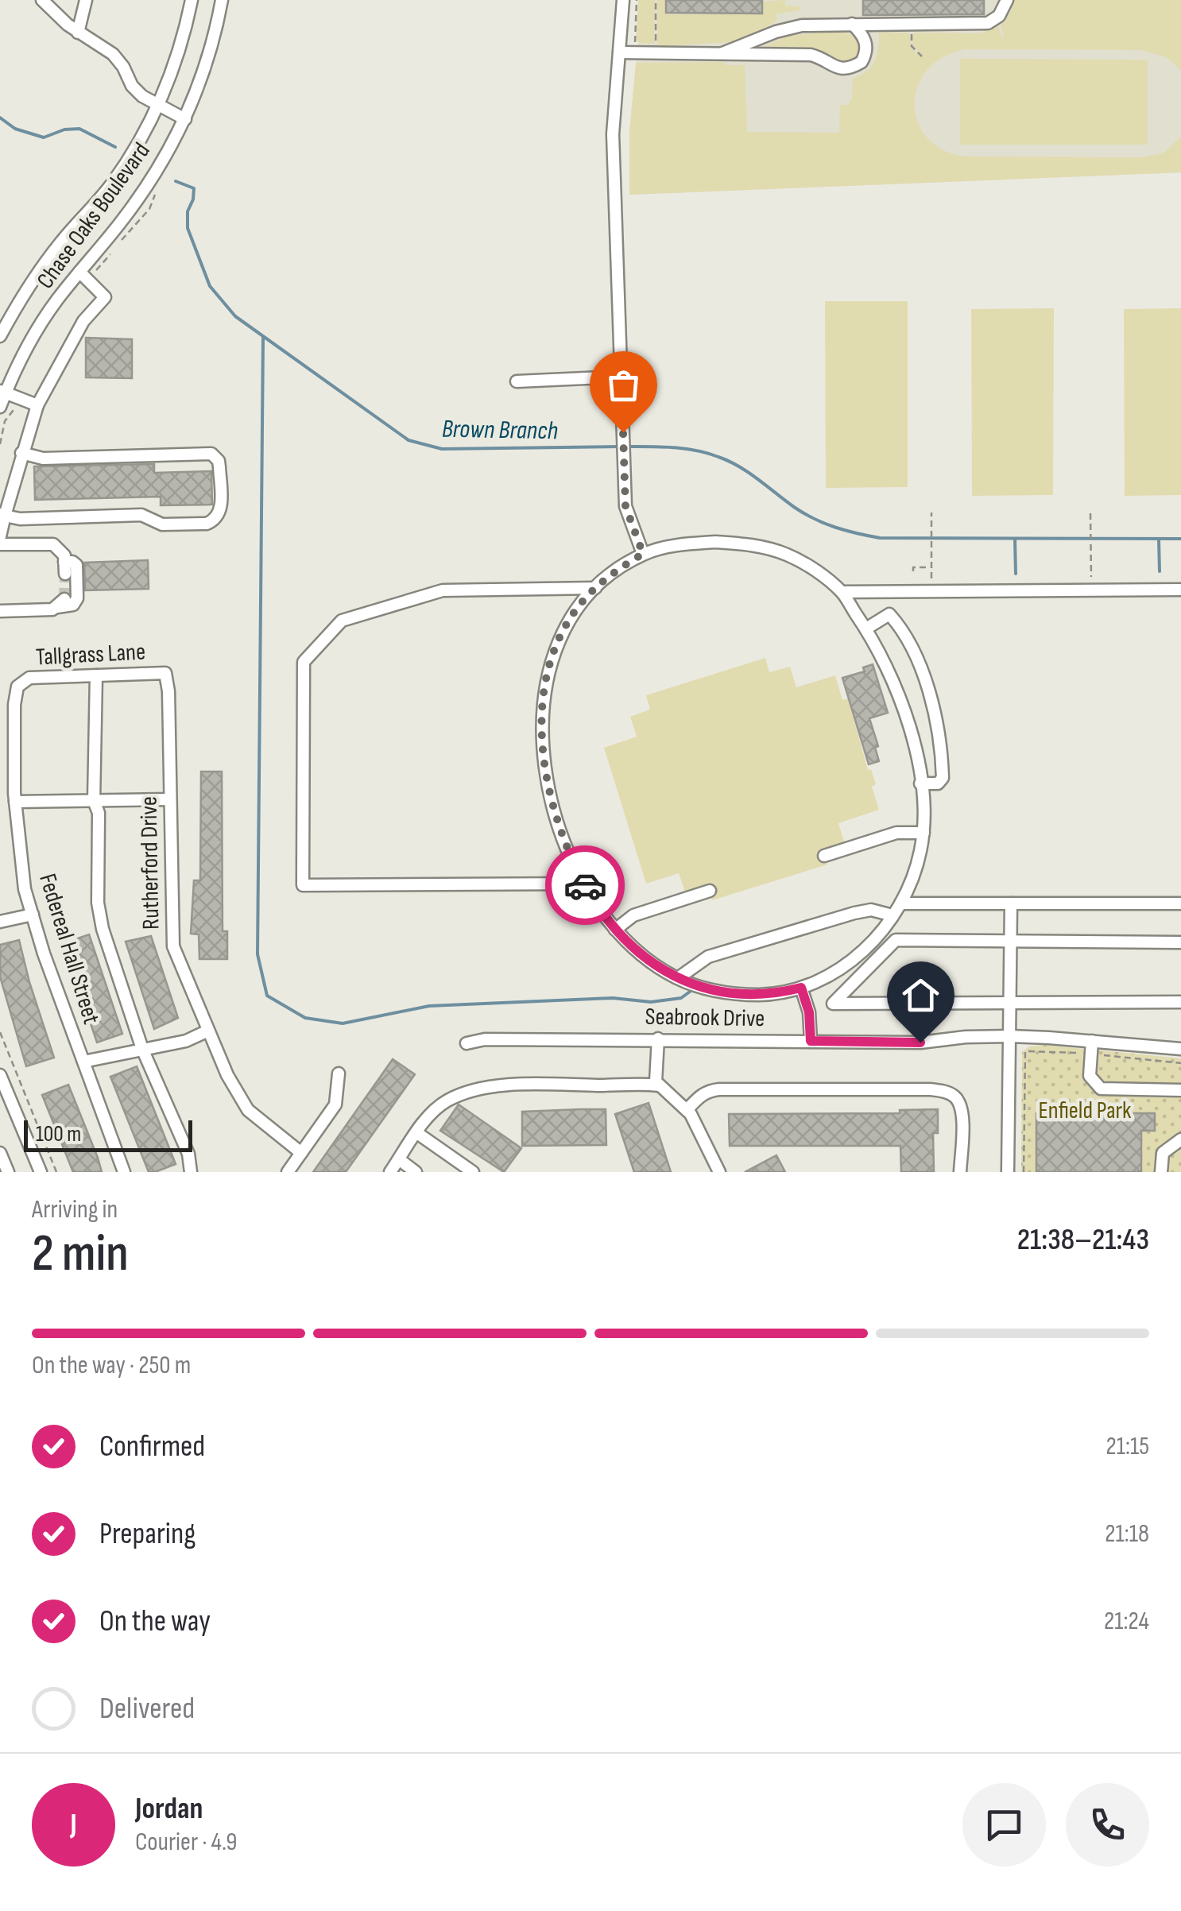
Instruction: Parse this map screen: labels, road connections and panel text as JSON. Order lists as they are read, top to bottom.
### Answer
{
  "streets": {
    "street": [
      "Chase Oaks Boulevard",
      "Tallgrass Lane",
      "Rutherford Drive",
      "Federeal Hall Street",
      "Seabrook Drive"
    ]
  },
  "crossings": [
    ["Tallgrass Lane", "Rutherford Drive"],
    ["Tallgrass Lane", "Federeal Hall Street"]
  ],
  "water": ["Brown Branch"],
  "parks": ["Enfield Park"],
  "scale_bar": "100 m",
  "page": {
    "scale": "100 m",
    "heading": ["2 min", "Arriving in", "21:38–21:43"],
    "panel": ["Jordan", "Courier · 4.9"],
    "bar": "On the way · 250 m",
    "list": [
      ["Confirmed", "21:15"],
      ["Preparing", "21:18"],
      ["On the way", "21:24"],
      "Delivered"
    ],
    "round": "J"
  }
}
